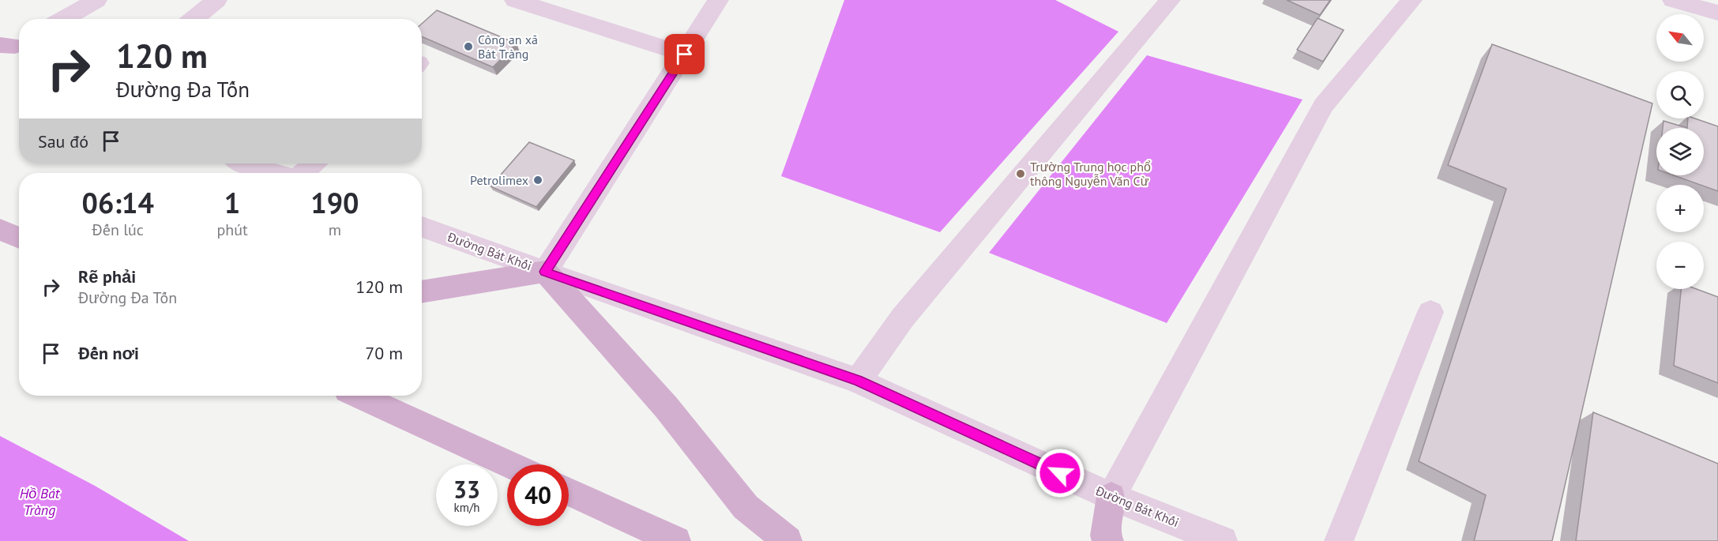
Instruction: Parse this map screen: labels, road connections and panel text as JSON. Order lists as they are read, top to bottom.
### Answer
{
  "streets": {
    "street": ["Đường Bát Khối"]
  },
  "water": ["Hồ Bát Tràng"],
  "places": ["Công an xã Bát Tràng", "Trường Trung học phổ thông Nguyễn Văn Cừ", "Petrolimex"],
  "north": "top left",
  "page": {
    "map_buttons": ["+", "−"],
    "turn": ["120 m", "Đường Đa Tốn"],
    "then": "Sau đó",
    "eta": [
      "06:14",
      "Đến lúc",
      "1",
      "phút",
      "190",
      "m"
    ],
    "list": [
      {
        "name": "Rẽ phải",
        "note": "Đường Đa Tốn",
        "value": "120 m"
      },
      {
        "name": "Đến nơi",
        "value": "70 m"
      }
    ],
    "speed": "33 km/h",
    "limit": "40"
  }
}
